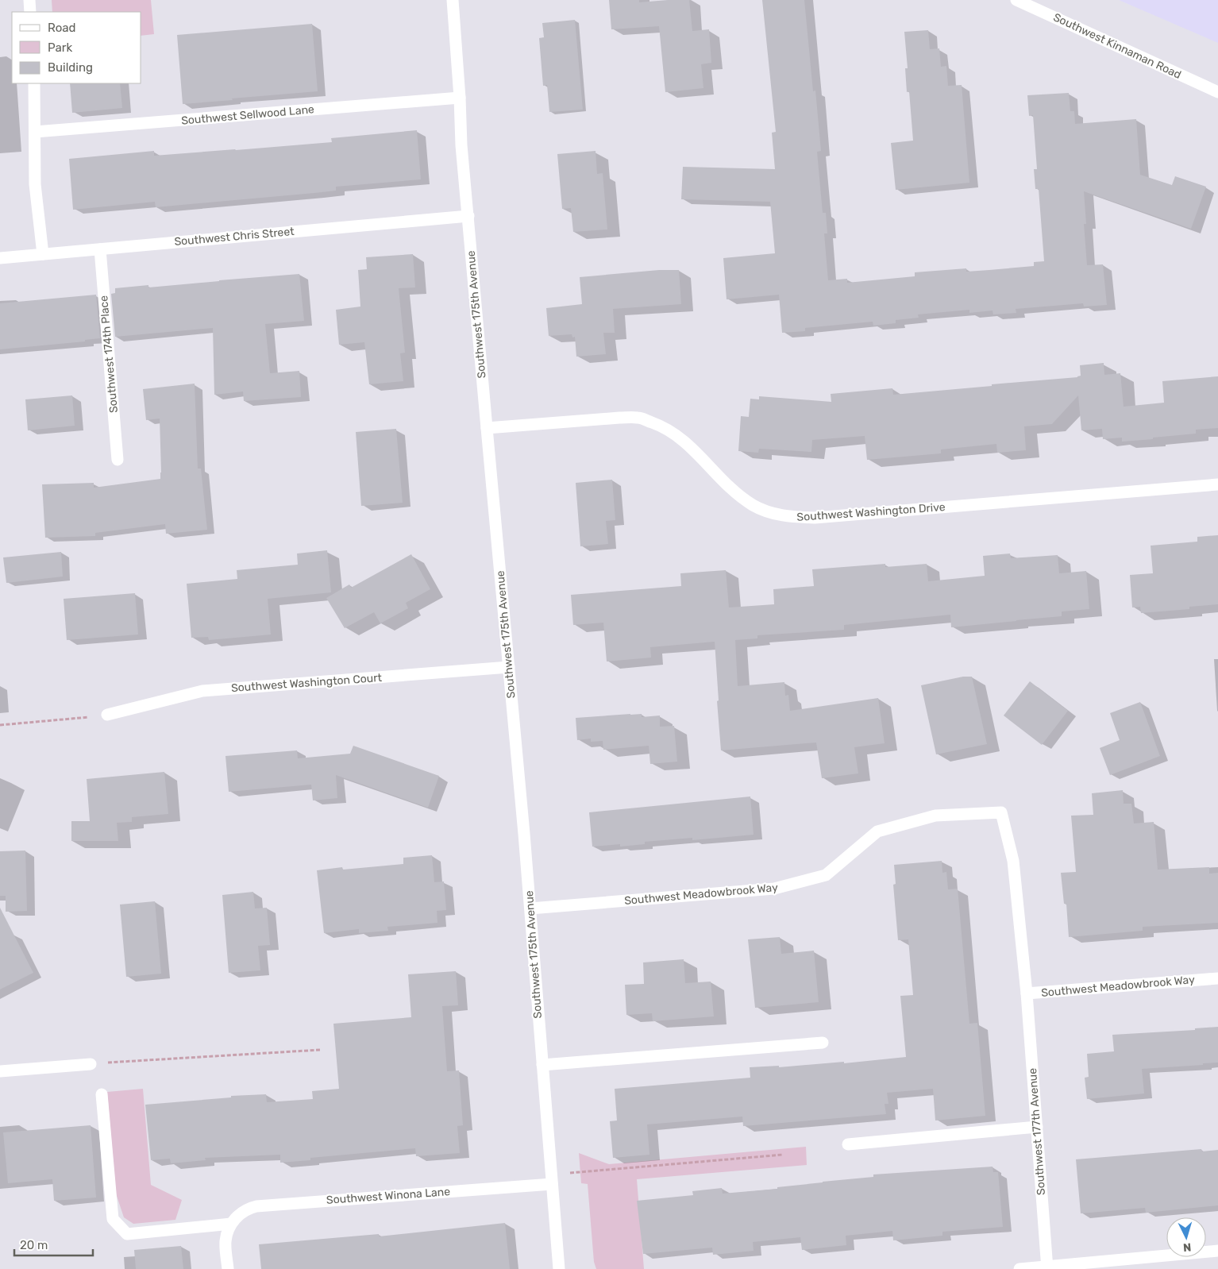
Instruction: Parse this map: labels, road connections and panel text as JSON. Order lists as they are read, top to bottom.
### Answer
{
  "streets": {
    "street": [
      "Southwest Kinnaman Road",
      "Southwest Sellwood Lane",
      "Southwest Chris Street",
      "Southwest 175th Avenue",
      "Southwest 174th Place",
      "Southwest Washington Drive",
      "Southwest Washington Court",
      "Southwest Meadowbrook Way",
      "Southwest 177th Avenue",
      "Southwest Winona Lane"
    ]
  },
  "crossings": [
    ["Southwest Sellwood Lane", "Southwest 175th Avenue"],
    ["Southwest Chris Street", "Southwest 175th Avenue"],
    ["Southwest Chris Street", "Southwest 174th Place"],
    ["Southwest 175th Avenue", "Southwest Washington Drive"],
    ["Southwest 175th Avenue", "Southwest Washington Court"],
    ["Southwest 175th Avenue", "Southwest Meadowbrook Way"],
    ["Southwest 175th Avenue", "Southwest Winona Lane"],
    ["Southwest Meadowbrook Way", "Southwest 177th Avenue"]
  ],
  "legend": ["Road", "Park", "Building"],
  "scale_bar": "20 m",
  "north": "bottom"
}
